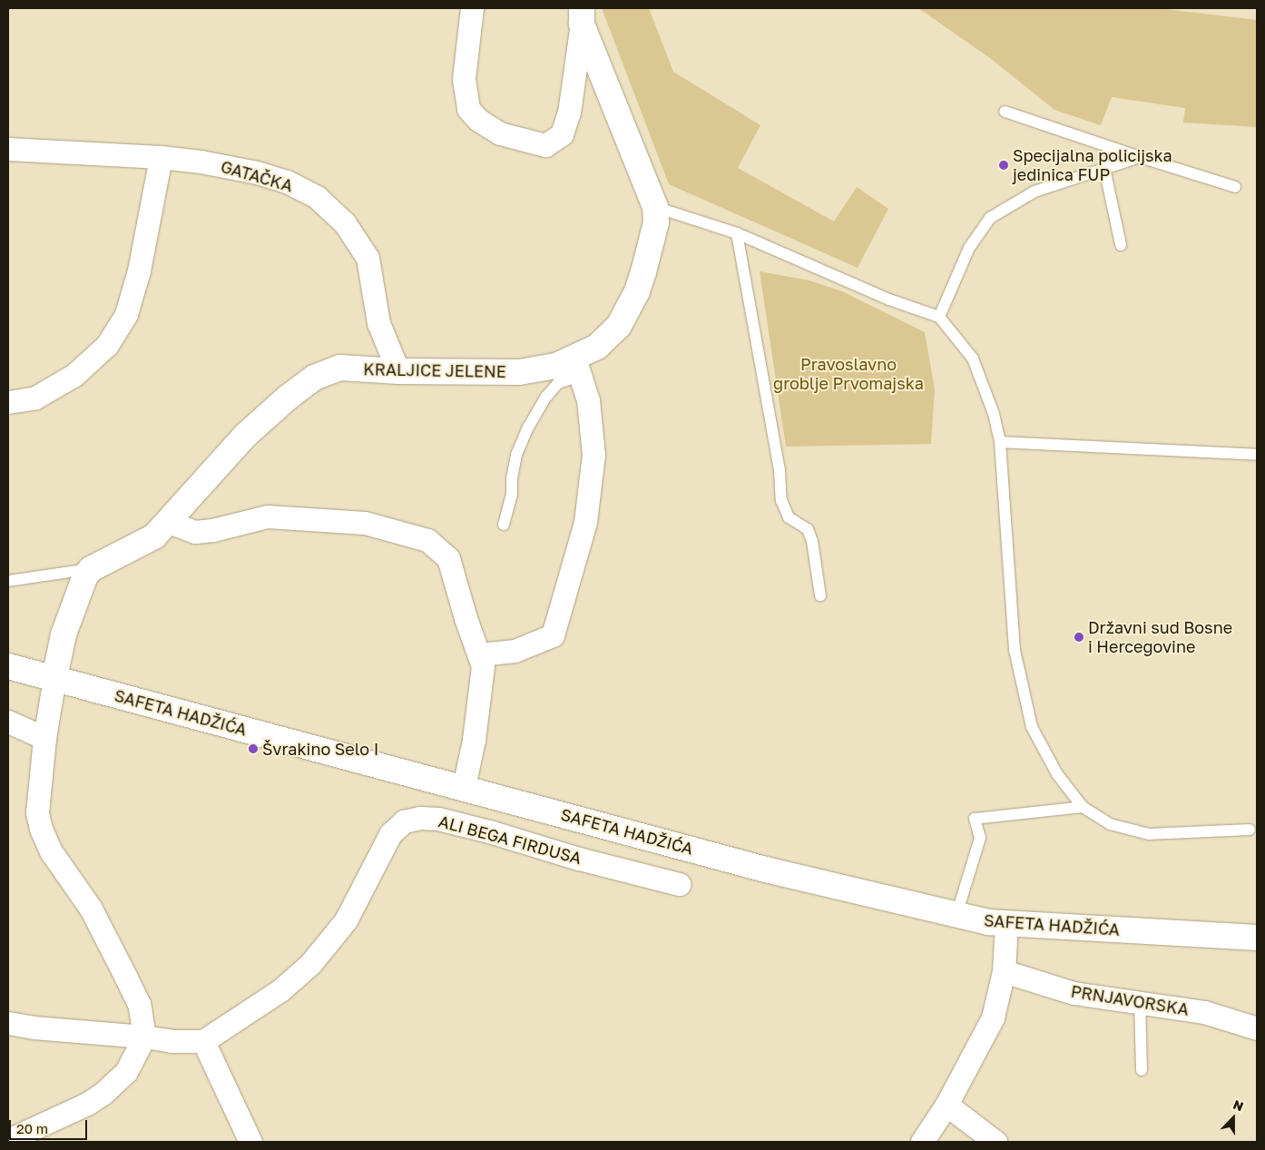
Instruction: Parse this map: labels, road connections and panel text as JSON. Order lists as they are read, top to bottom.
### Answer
{
  "streets": {
    "main road": ["KRALJICE JELENE", "SAFETA HADŽIĆA"],
    "street": ["GATAČKA", "ALI BEGA FIRDUSA", "PRNJAVORSKA"]
  },
  "crossings": [
    ["GATAČKA", "KRALJICE JELENE"]
  ],
  "parks": ["Pravoslavno groblje Prvomajska"],
  "places": ["Specijalna policijska jedinica FUP", "Državni sud Bosne i Hercegovine", "Švrakino Selo I"],
  "scale_bar": "20 m",
  "north": "top"
}
